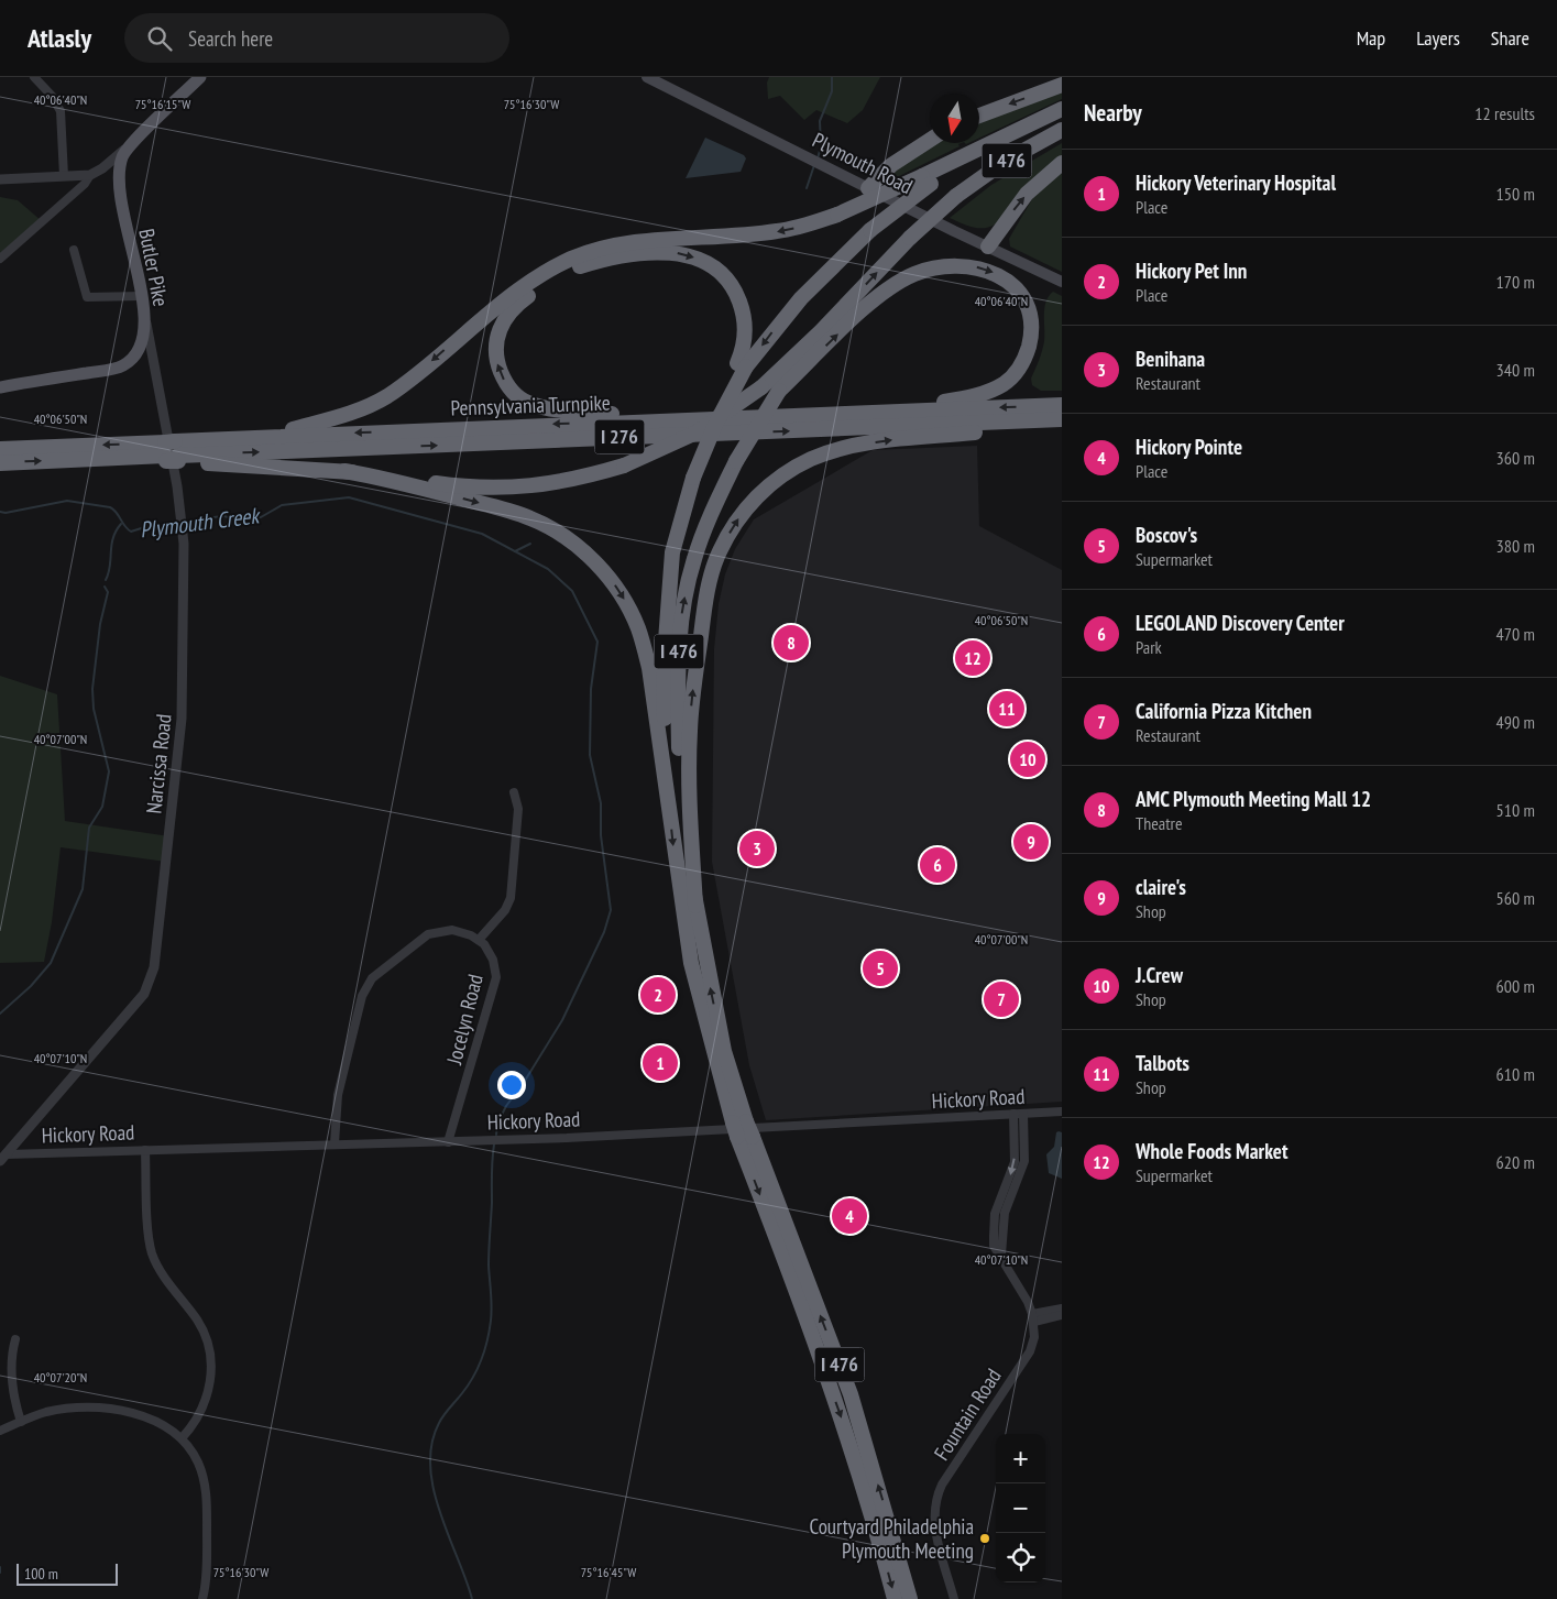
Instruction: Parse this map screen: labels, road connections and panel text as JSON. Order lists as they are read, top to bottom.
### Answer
{
  "streets": {
    "highway": ["I 476", "Pennsylvania Turnpike", "I 276"],
    "main road": ["Plymouth Road", "Butler Pike"],
    "street": [
      "Narcissa Road",
      "Jocelyn Road",
      "Hickory Road",
      "Fountain Road"
    ]
  },
  "crossings": [
    ["Butler Pike", "Narcissa Road"],
    ["Narcissa Road", "Hickory Road"],
    ["Jocelyn Road", "Hickory Road"]
  ],
  "water": ["Plymouth Creek"],
  "places": ["Courtyard Philadelphia Plymouth Meeting"],
  "scale_bar": "100 m",
  "north": "bottom",
  "page": {
    "header": "Atlasly",
    "search": "Search here",
    "nav": ["Map", "Layers", "Share"],
    "heading": ["Nearby", "12 results"],
    "list": [
      {
        "mark": "1",
        "name": "Hickory Veterinary Hospital",
        "note": "Place",
        "value": "150 m"
      },
      {
        "mark": "2",
        "name": "Hickory Pet Inn",
        "note": "Place",
        "value": "170 m"
      },
      {
        "mark": "3",
        "name": "Benihana",
        "note": "Restaurant",
        "value": "340 m"
      },
      {
        "mark": "4",
        "name": "Hickory Pointe",
        "note": "Place",
        "value": "360 m"
      },
      {
        "mark": "5",
        "name": "Boscov's",
        "note": "Supermarket",
        "value": "380 m"
      },
      {
        "mark": "6",
        "name": "LEGOLAND Discovery Center",
        "note": "Park",
        "value": "470 m"
      },
      {
        "mark": "7",
        "name": "California Pizza Kitchen",
        "note": "Restaurant",
        "value": "490 m"
      },
      {
        "mark": "8",
        "name": "AMC Plymouth Meeting Mall 12",
        "note": "Theatre",
        "value": "510 m"
      },
      {
        "mark": "9",
        "name": "claire's",
        "note": "Shop",
        "value": "560 m"
      },
      {
        "mark": "10",
        "name": "J.Crew",
        "note": "Shop",
        "value": "600 m"
      },
      {
        "mark": "11",
        "name": "Talbots",
        "note": "Shop",
        "value": "610 m"
      },
      {
        "mark": "12",
        "name": "Whole Foods Market",
        "note": "Supermarket",
        "value": "620 m"
      }
    ],
    "pins": [
      "8",
      "12",
      "11",
      "10",
      "9",
      "3",
      "6",
      "5",
      "2",
      "7",
      "1",
      "4"
    ],
    "map_buttons": ["+", "−"],
    "scale": "100 m"
  },
  "coordinates": [
    "40°06'40\"N",
    "75°16'15\"W",
    "75°16'30\"W",
    "40°06'50\"N",
    "40°07'00\"N",
    "40°07'10\"N",
    "40°07'20\"N",
    "75°16'45\"W"
  ]
}
